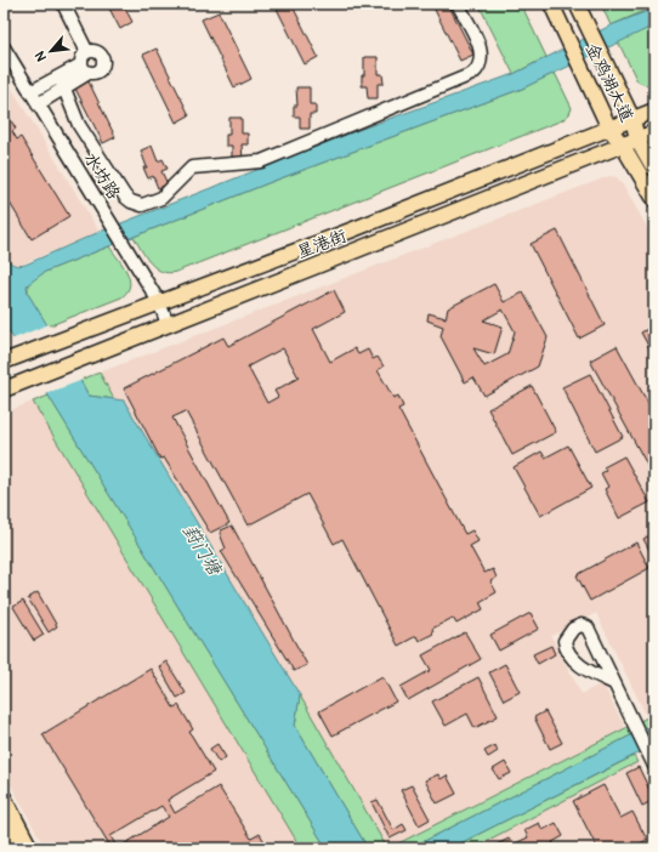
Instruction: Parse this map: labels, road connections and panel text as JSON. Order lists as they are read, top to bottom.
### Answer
{
  "streets": {
    "main road": ["金鸡湖大道", "星港街"],
    "street": ["水坊路"]
  },
  "crossings": [
    ["金鸡湖大道", "星港街"],
    ["水坊路", "星港街"]
  ],
  "water": ["葑门塘"],
  "north": "bottom left"
}
